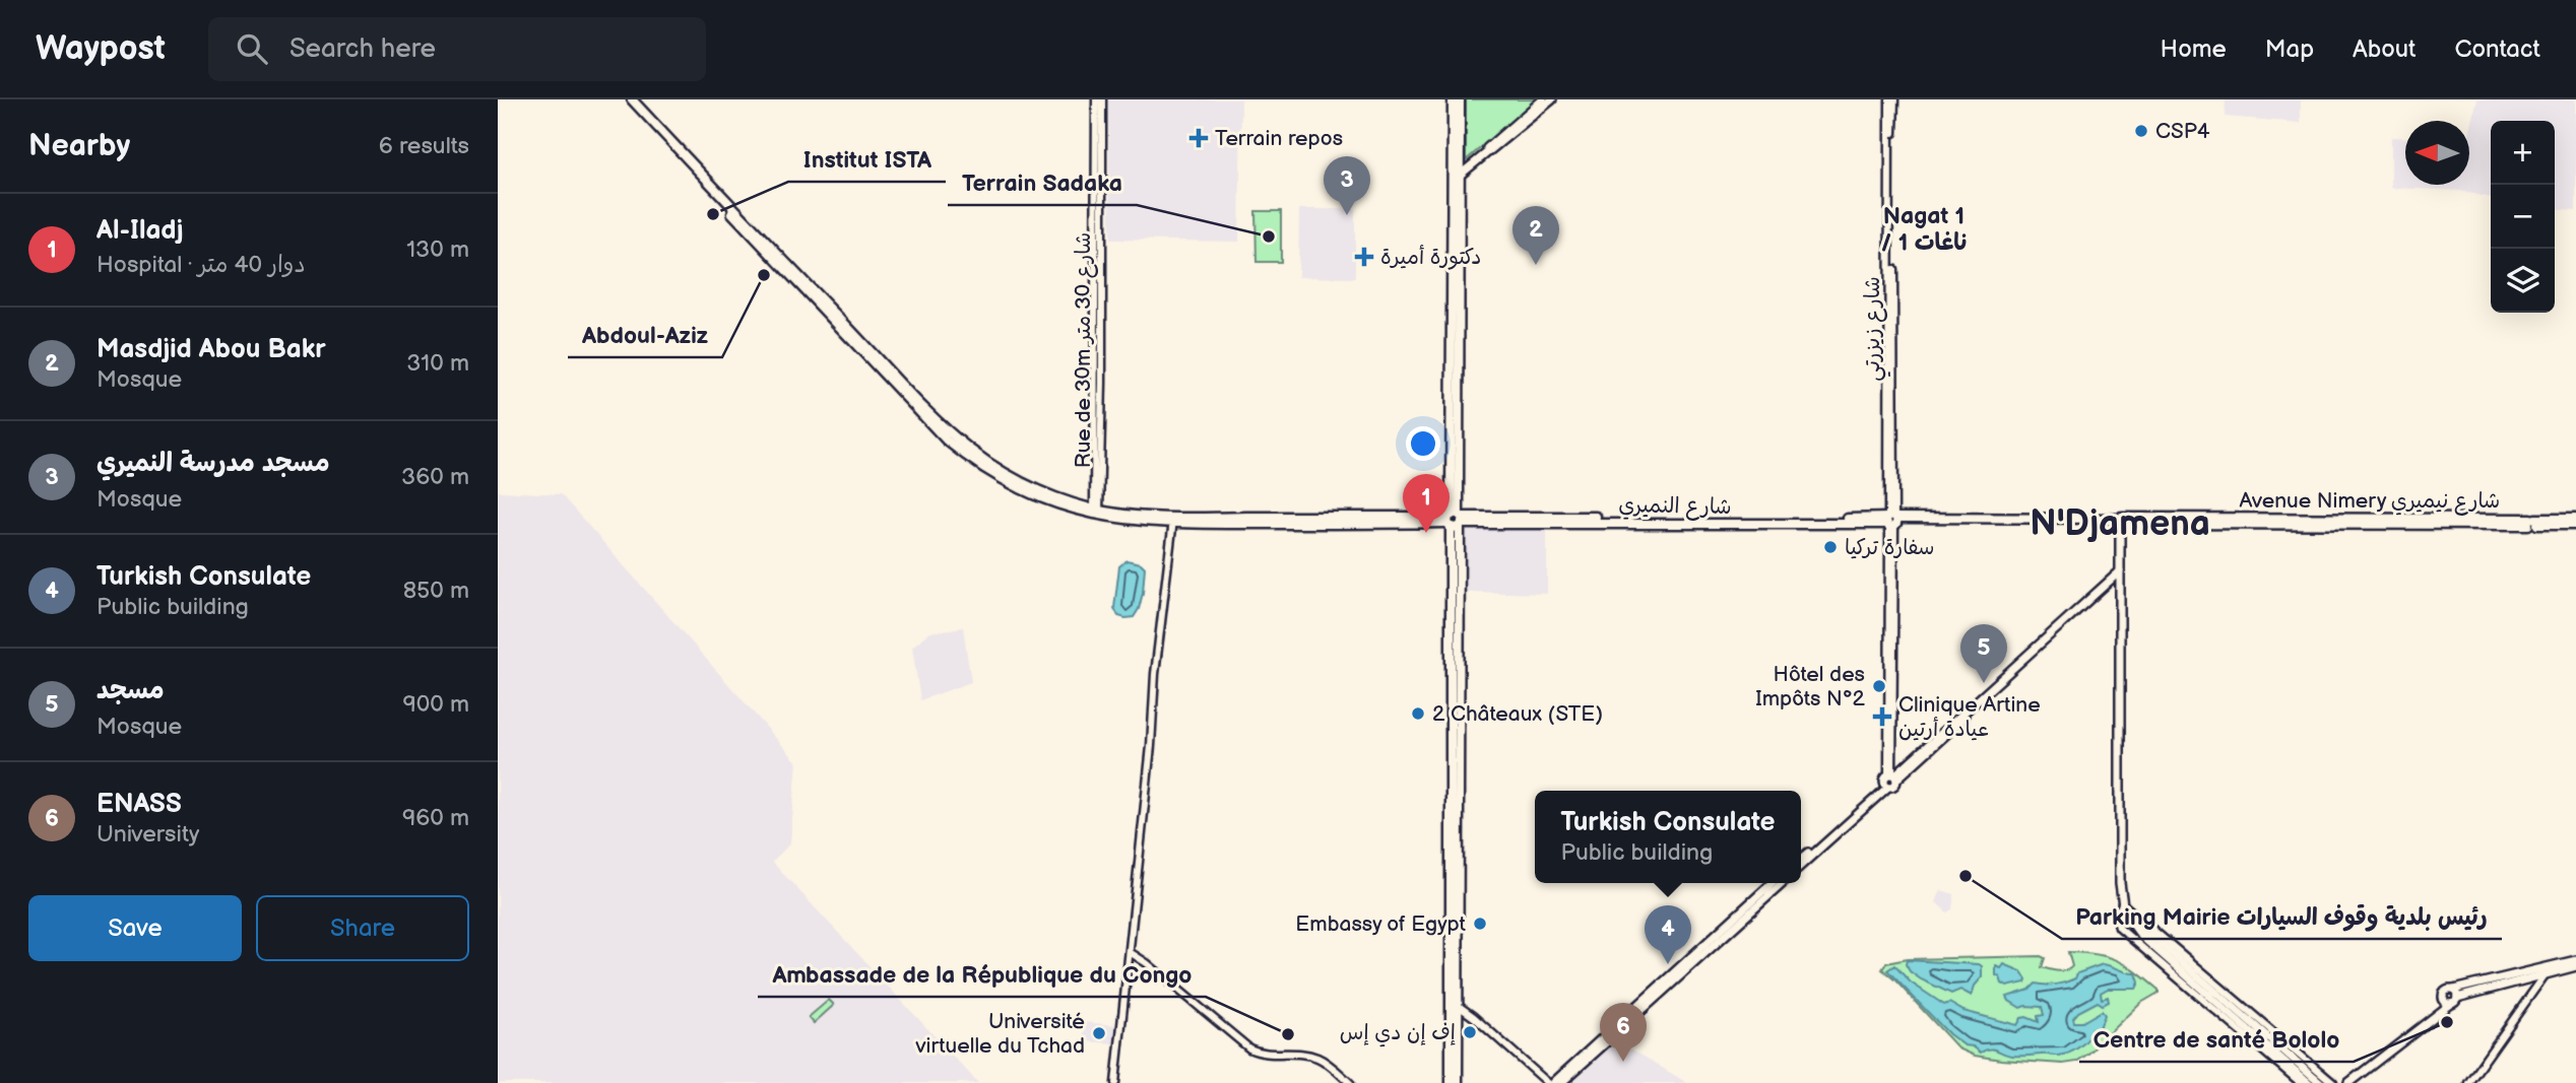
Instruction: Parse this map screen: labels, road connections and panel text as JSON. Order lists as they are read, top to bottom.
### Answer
{
  "streets": {
    "main road": ["Avenue Nimery شارع نيميري", "شارع النميري"],
    "street": ["شارع زيزرتي", "Rue de 30m شارع 30 متر"]
  },
  "crossings": [
    ["شارع زيزرتي", "Avenue Nimery شارع نيميري"],
    ["شارع زيزرتي", "شارع النميري"],
    ["Rue de 30m شارع 30 متر", "شارع النميري"],
    ["Avenue Nimery شارع نيميري", "شارع النميري"]
  ],
  "districts": ["Nagat 1 / ناغات 1", "N'Djamena"],
  "places": {
    "other": [
      "CSP4",
      "Institut ISTA",
      "Terrain Sadaka",
      "Abdoul-Aziz",
      "سفارة تركيا",
      "Hôtel des Impôts N°2",
      "2 Châteaux (STE)",
      "Parking Mairie رئيس بلدية وقوف السيارات",
      "Embassy of Egypt",
      "Centre de santé Bololo",
      "إف إن دي إس",
      "Université virtuelle du Tchad",
      "Ambassade de la République du Congo"
    ],
    "health": ["Terrain repos", "دكتورة أميرة", "Clinique Artine عيادة أرتين"]
  },
  "north": "left",
  "page": {
    "header": "Waypost",
    "search": "Search here",
    "nav": [
      "Home",
      "Map",
      "About",
      "Contact"
    ],
    "heading": ["Nearby", "6 results"],
    "map_buttons": ["+", "−"],
    "pins": [
      "3",
      "2",
      "1",
      "5",
      "4",
      "6"
    ],
    "list": [
      {
        "mark": "1",
        "name": "Al-Iladj",
        "note": "Hospital · دوار 40 متر",
        "value": "130 m"
      },
      {
        "mark": "2",
        "name": "Masdjid Abou Bakr",
        "note": "Mosque",
        "value": "310 m"
      },
      {
        "mark": "3",
        "name": "مسجد مدرسة النميري",
        "note": "Mosque",
        "value": "360 m"
      },
      {
        "mark": "4",
        "name": "Turkish Consulate",
        "note": "Public building",
        "value": "850 m"
      },
      {
        "mark": "5",
        "name": "مسجد",
        "note": "Mosque",
        "value": "900 m"
      },
      {
        "mark": "6",
        "name": "ENASS",
        "note": "University",
        "value": "960 m"
      }
    ],
    "popup": ["Turkish Consulate", "Public building"],
    "buttons": ["Save", "Share"]
  }
}
